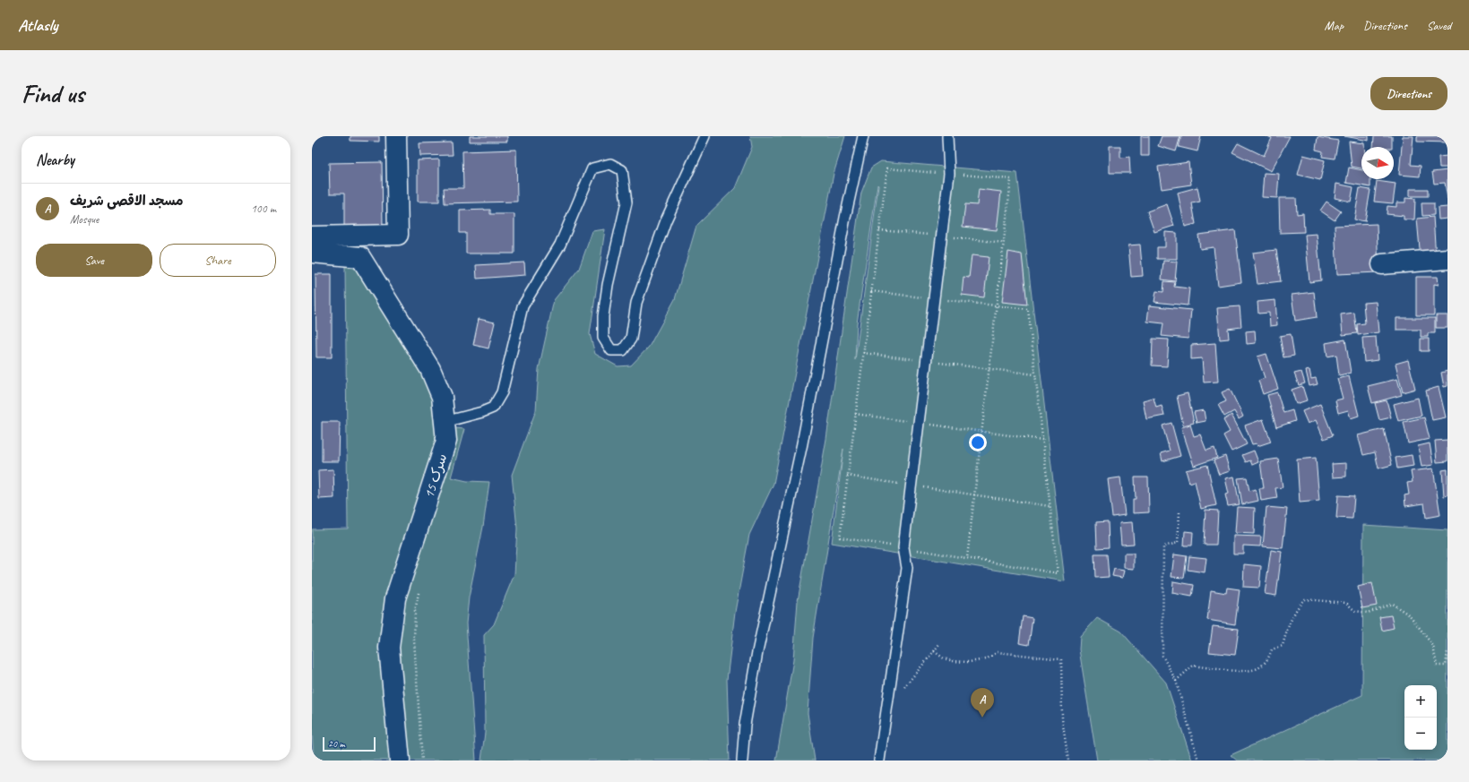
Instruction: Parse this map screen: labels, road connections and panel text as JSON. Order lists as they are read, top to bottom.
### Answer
{
  "streets": {
    "street": ["سرک 15"]
  },
  "scale_bar": "20 m",
  "north": "right",
  "page": {
    "header": "Atlasly",
    "nav": ["Map", "Directions", "Saved"],
    "buttons": [
      "Directions",
      ["Save", "Share"]
    ],
    "title": "Find us",
    "heading": "Nearby",
    "list": [
      {
        "mark": "A",
        "name": "مسجد الاقصی شریف",
        "note": "Mosque",
        "value": "100 m"
      }
    ],
    "map_buttons": ["+", "−"],
    "pins": "A",
    "scale": "20 m"
  }
}
